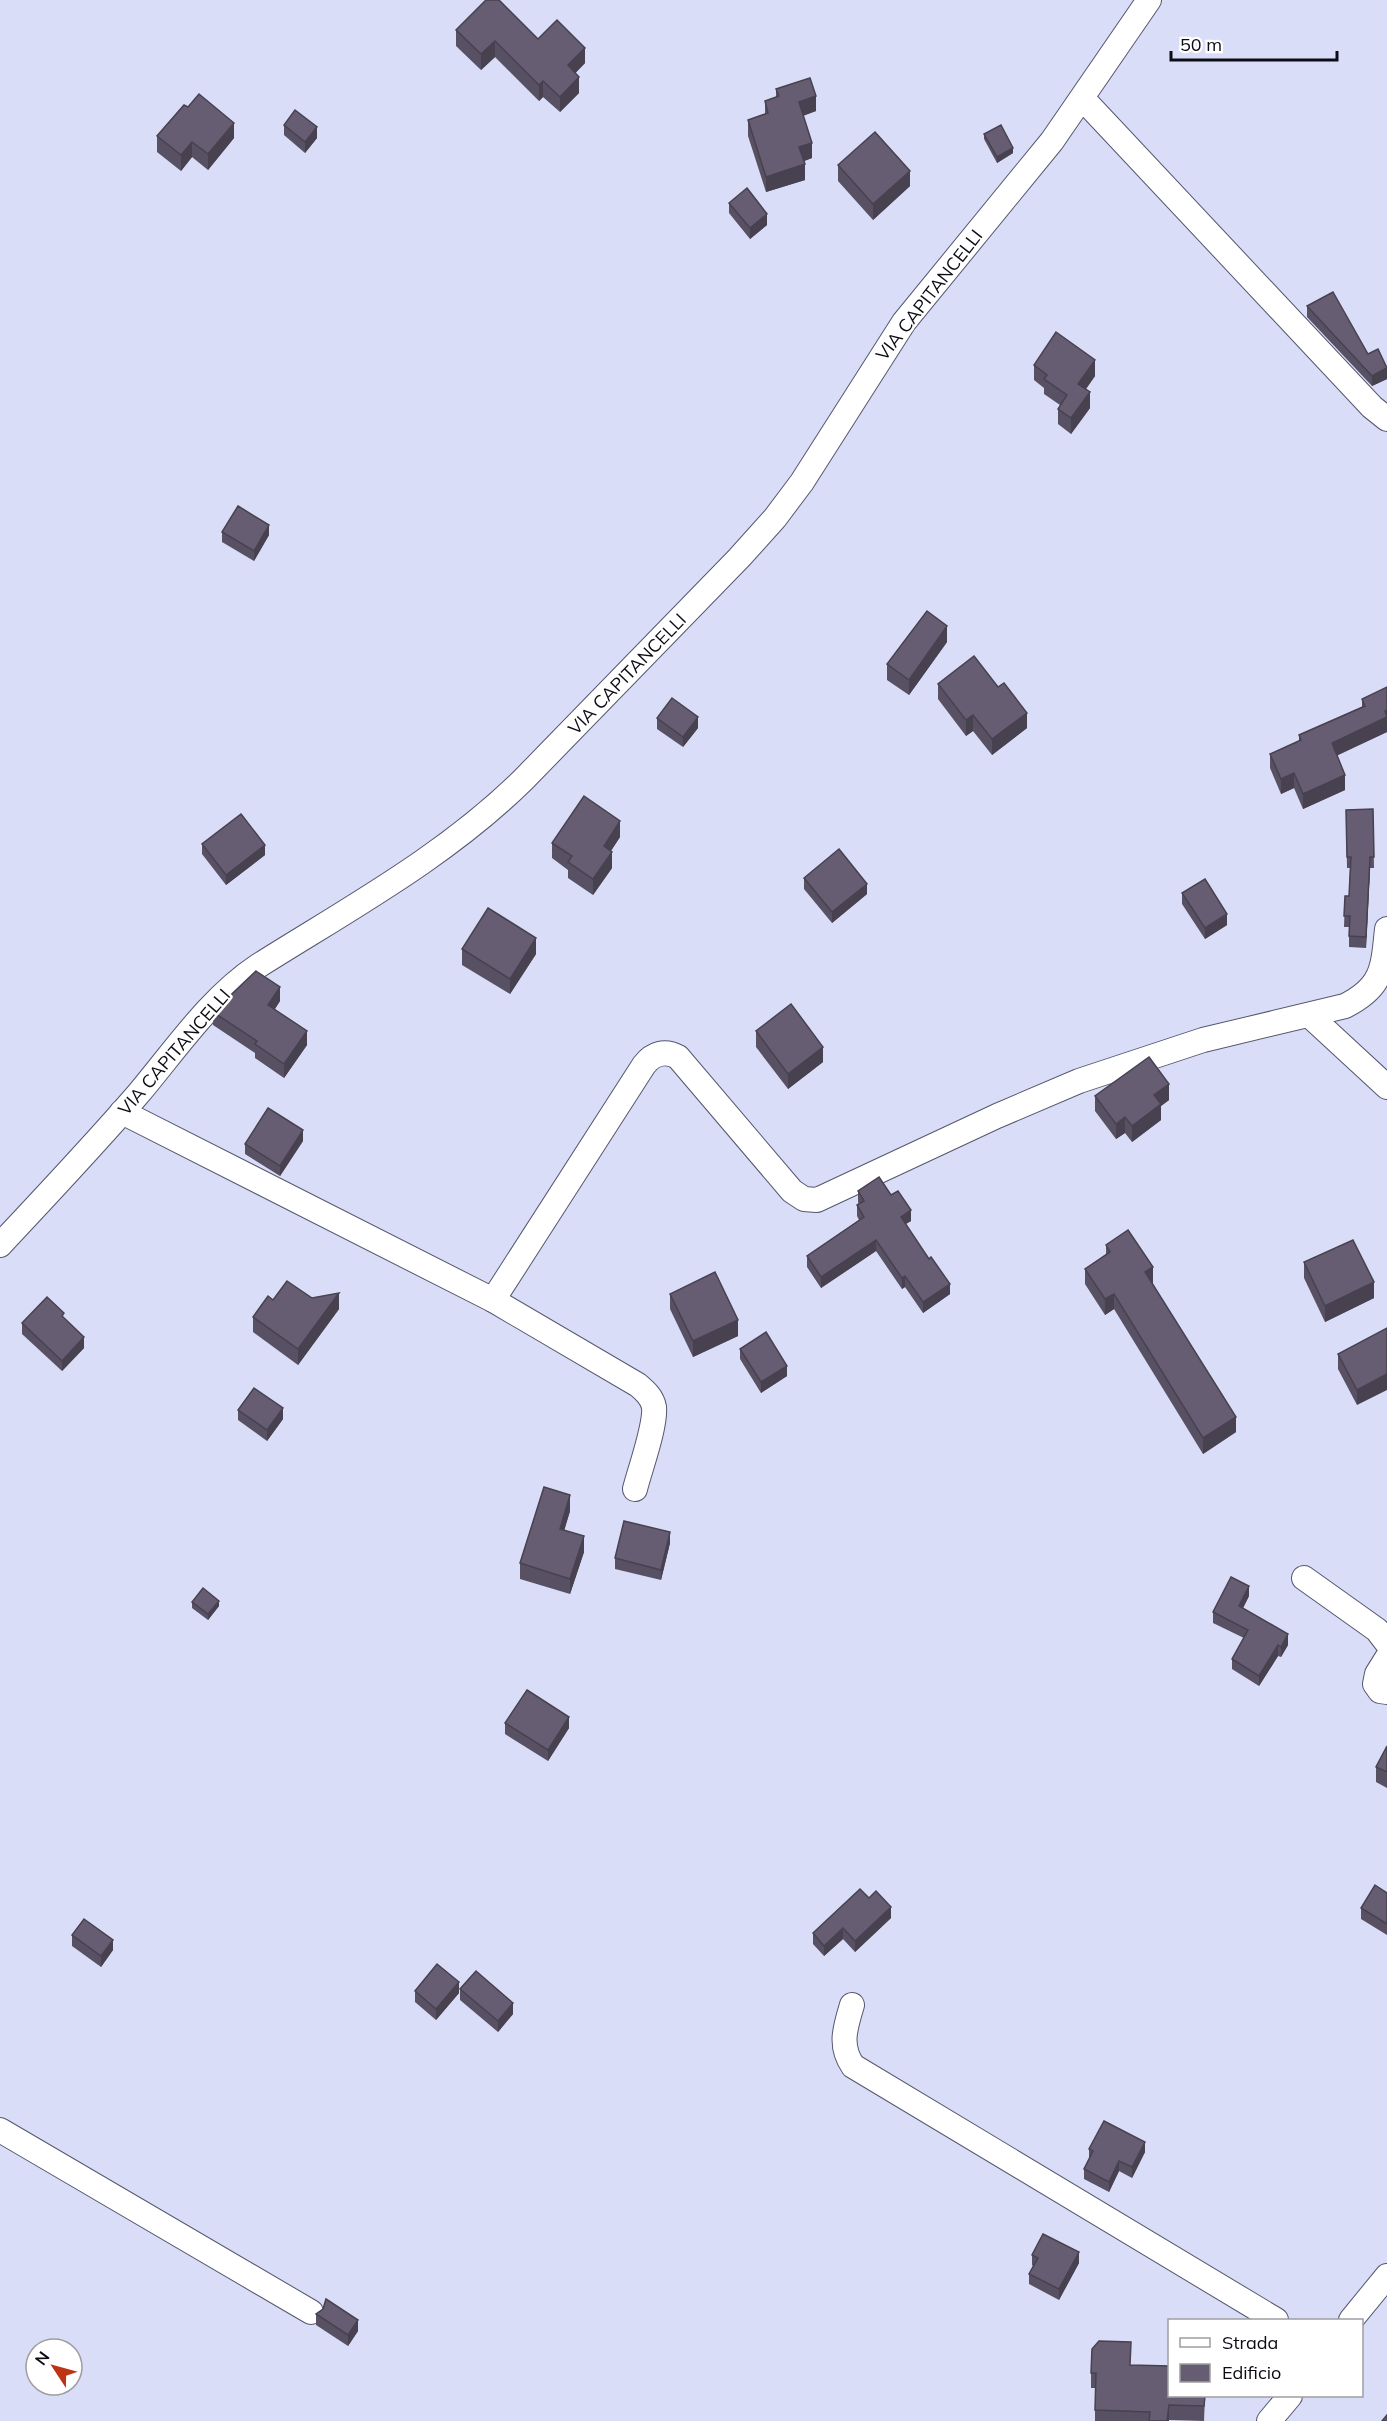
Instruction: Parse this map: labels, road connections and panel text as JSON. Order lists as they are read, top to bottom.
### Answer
{
  "streets": {
    "street": ["VIA CAPITANCELLI"]
  },
  "legend": ["Strada", "Edificio"],
  "scale_bar": "50 m",
  "north": "top left"
}
